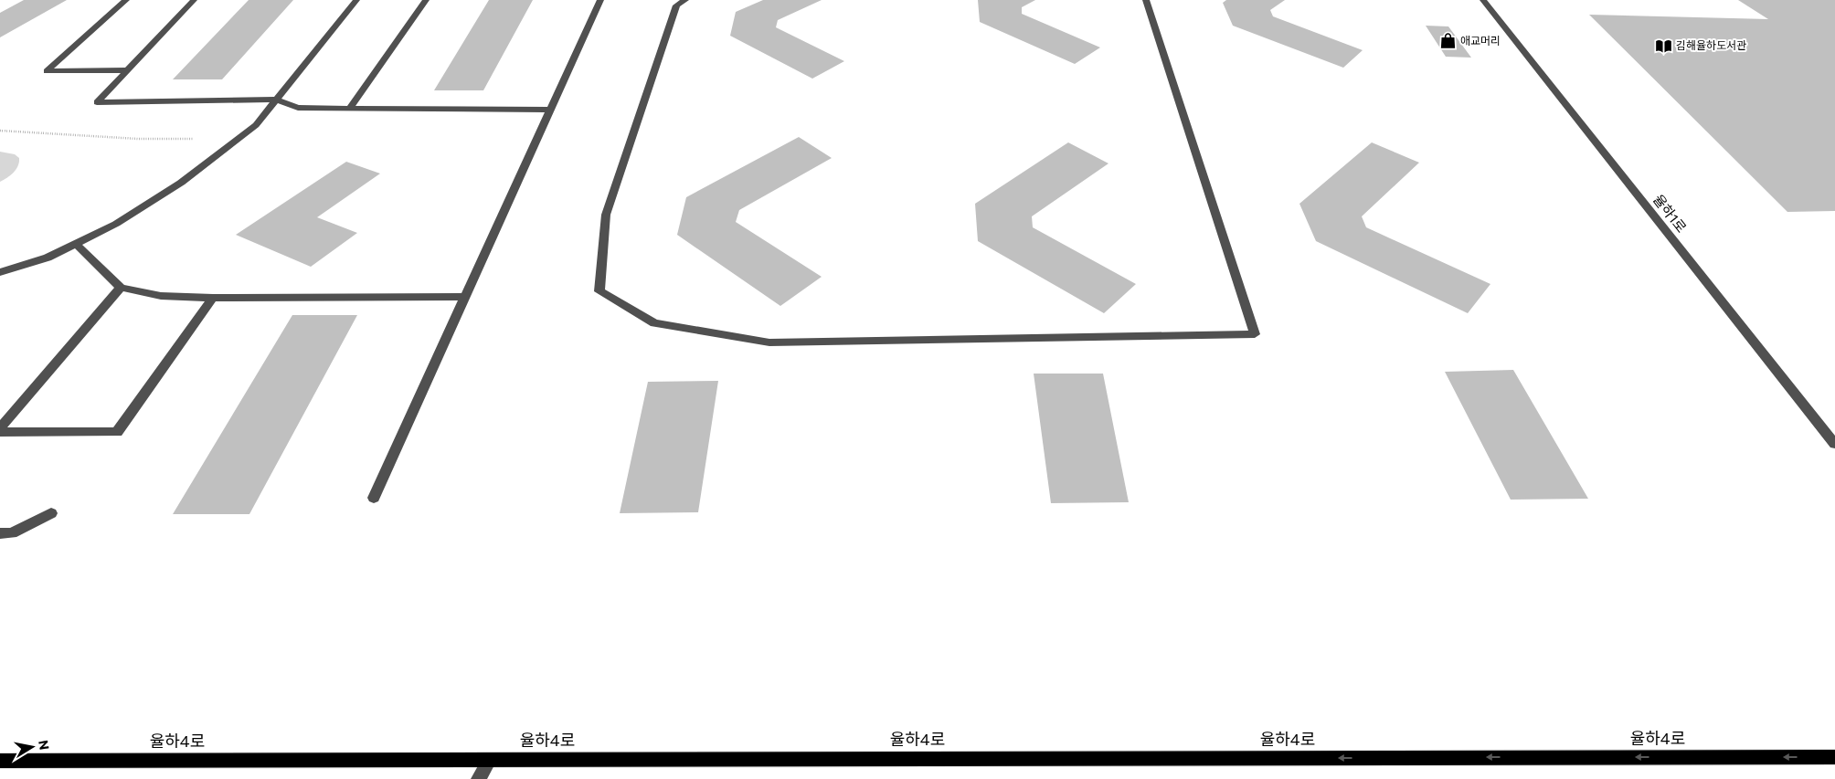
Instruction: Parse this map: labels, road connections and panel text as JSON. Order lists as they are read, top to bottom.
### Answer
{
  "streets": {
    "main road": ["율하4로"],
    "street": ["율하1로"]
  },
  "one_way": ["율하4로"],
  "places": {
    "shop": ["애교머리"],
    "library": ["김해율하도서관"]
  },
  "north": "right"
}
